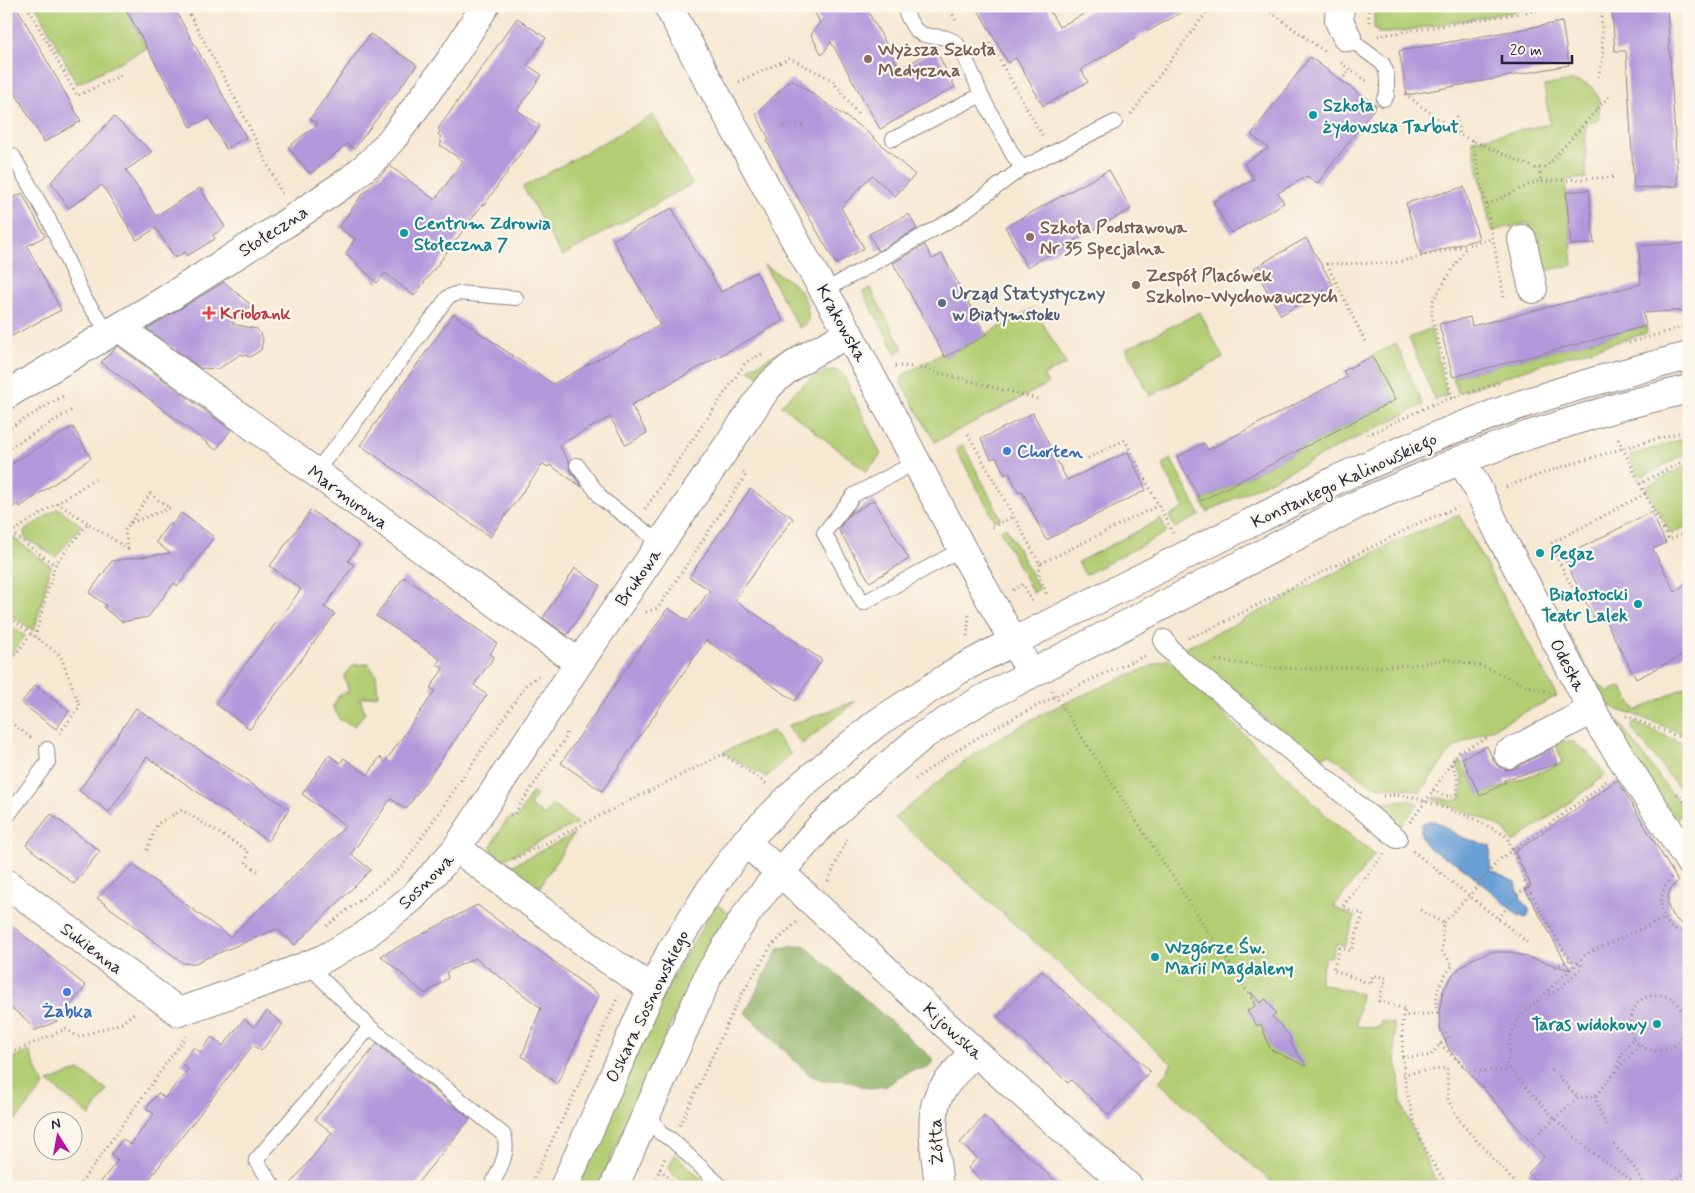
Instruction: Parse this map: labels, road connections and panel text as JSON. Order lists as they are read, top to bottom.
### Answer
{
  "streets": {
    "street": [
      "Stołeczna",
      "Krakowska",
      "Konstantego Kalinowskiego",
      "Marmurowa",
      "Brukowa",
      "Odeska",
      "Sosnowa",
      "Sukienna",
      "Oskara Sosnowskiego",
      "Kijowska",
      "Żółta"
    ]
  },
  "crossings": [
    ["Stołeczna", "Marmurowa"],
    ["Krakowska", "Konstantego Kalinowskiego"],
    ["Krakowska", "Brukowa"],
    ["Krakowska", "Oskara Sosnowskiego"],
    ["Konstantego Kalinowskiego", "Odeska"],
    ["Konstantego Kalinowskiego", "Oskara Sosnowskiego"],
    ["Marmurowa", "Brukowa"],
    ["Brukowa", "Sosnowa"],
    ["Sosnowa", "Sukienna"],
    ["Sosnowa", "Oskara Sosnowskiego"],
    ["Oskara Sosnowskiego", "Kijowska"],
    ["Kijowska", "Żółta"]
  ],
  "places": {
    "other": [
      "Wyższa Szkoła Medyczna",
      "Szkoła żydowska Tarbut",
      "Centrum Zdrowia Stołeczna 7",
      "Szkoła Podstawowa Nr 35 Specjalna",
      "Zespół Placówek Szkolno-Wychowawczych",
      "Urząd Statystyczny w Białymstoku",
      "Chorten",
      "Pegaz",
      "Białostocki Teatr Lalek",
      "Wzgórze Św. Marii Magdaleny",
      "Żabka",
      "Taras widokowy"
    ],
    "health": ["Kriobank"]
  },
  "scale_bar": "20 m",
  "north": "top"
}
